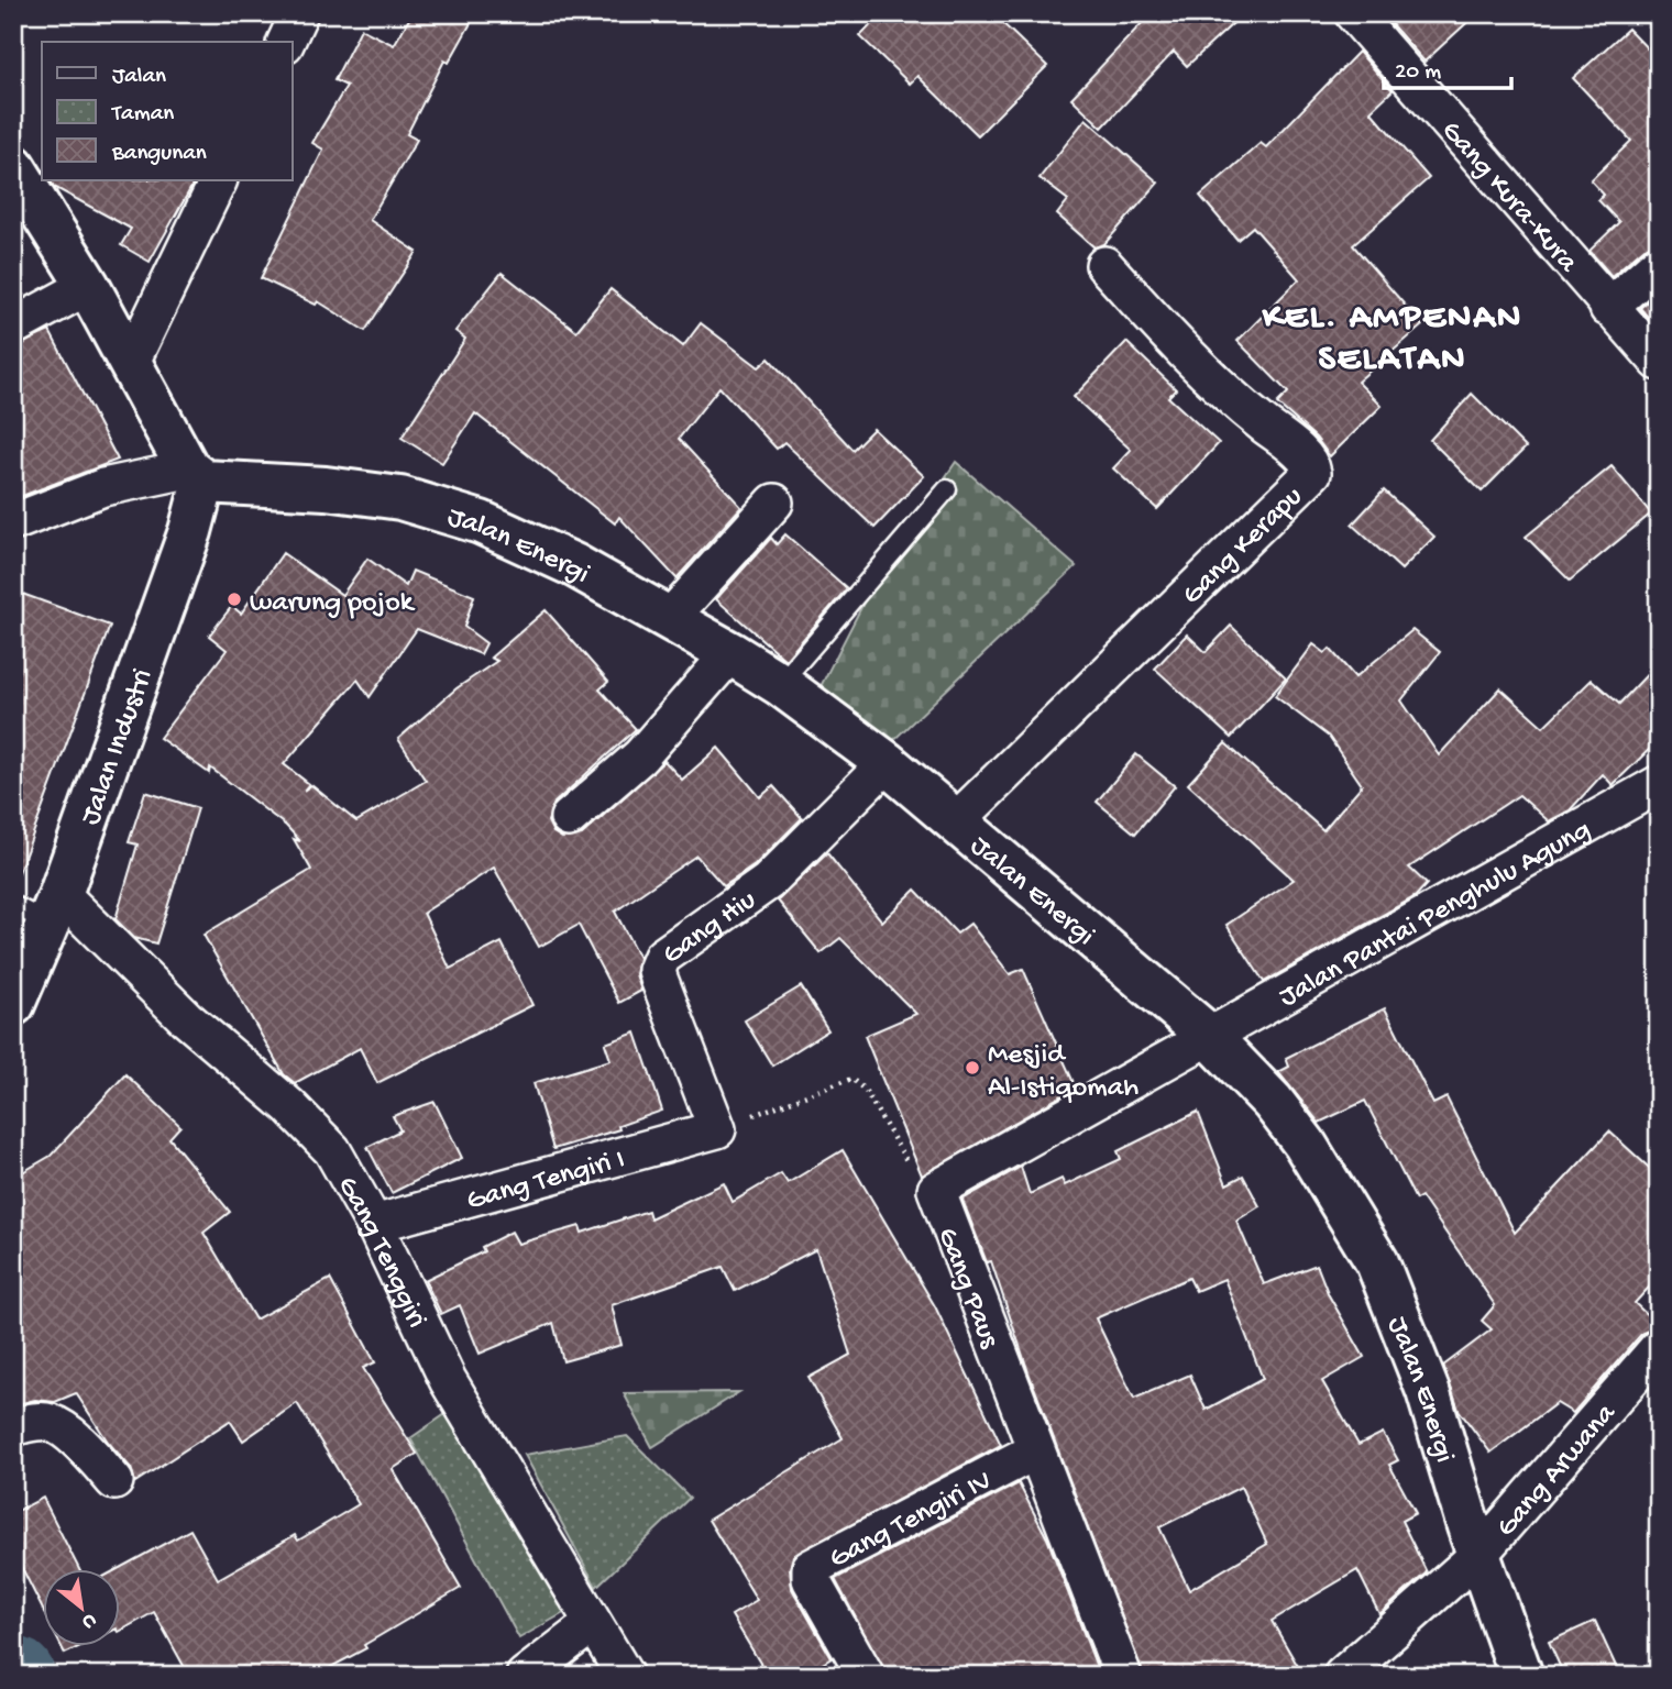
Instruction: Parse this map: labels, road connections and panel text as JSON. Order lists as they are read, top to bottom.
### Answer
{
  "streets": {
    "main road": ["Jalan Energi", "Jalan Industri"],
    "street": [
      "Gang Kura-Kura",
      "Gang Kerapu",
      "Jalan Pantai Penghulu Agung",
      "Gang Hiu",
      "Gang Tengiri I",
      "Gang Tenggiri",
      "Gang Paus",
      "Gang Arwana",
      "Gang Tengiri IV"
    ]
  },
  "crossings": [
    ["Jalan Energi", "Gang Kerapu"],
    ["Jalan Energi", "Jalan Industri"],
    ["Jalan Energi", "Jalan Pantai Penghulu Agung"],
    ["Jalan Energi", "Gang Hiu"],
    ["Jalan Energi", "Gang Paus"],
    ["Jalan Energi", "Gang Arwana"],
    ["Jalan Industri", "Gang Tenggiri"],
    ["Jalan Pantai Penghulu Agung", "Gang Paus"],
    ["Gang Hiu", "Gang Tengiri I"],
    ["Gang Tengiri I", "Gang Tenggiri"],
    ["Gang Paus", "Gang Tengiri IV"]
  ],
  "districts": ["KEL. AMPENAN SELATAN"],
  "places": ["warung pojok", "Mesjid Al-Istiqomah"],
  "legend": ["Jalan", "Taman", "Bangunan"],
  "scale_bar": "20 m",
  "north": "bottom right"
}
